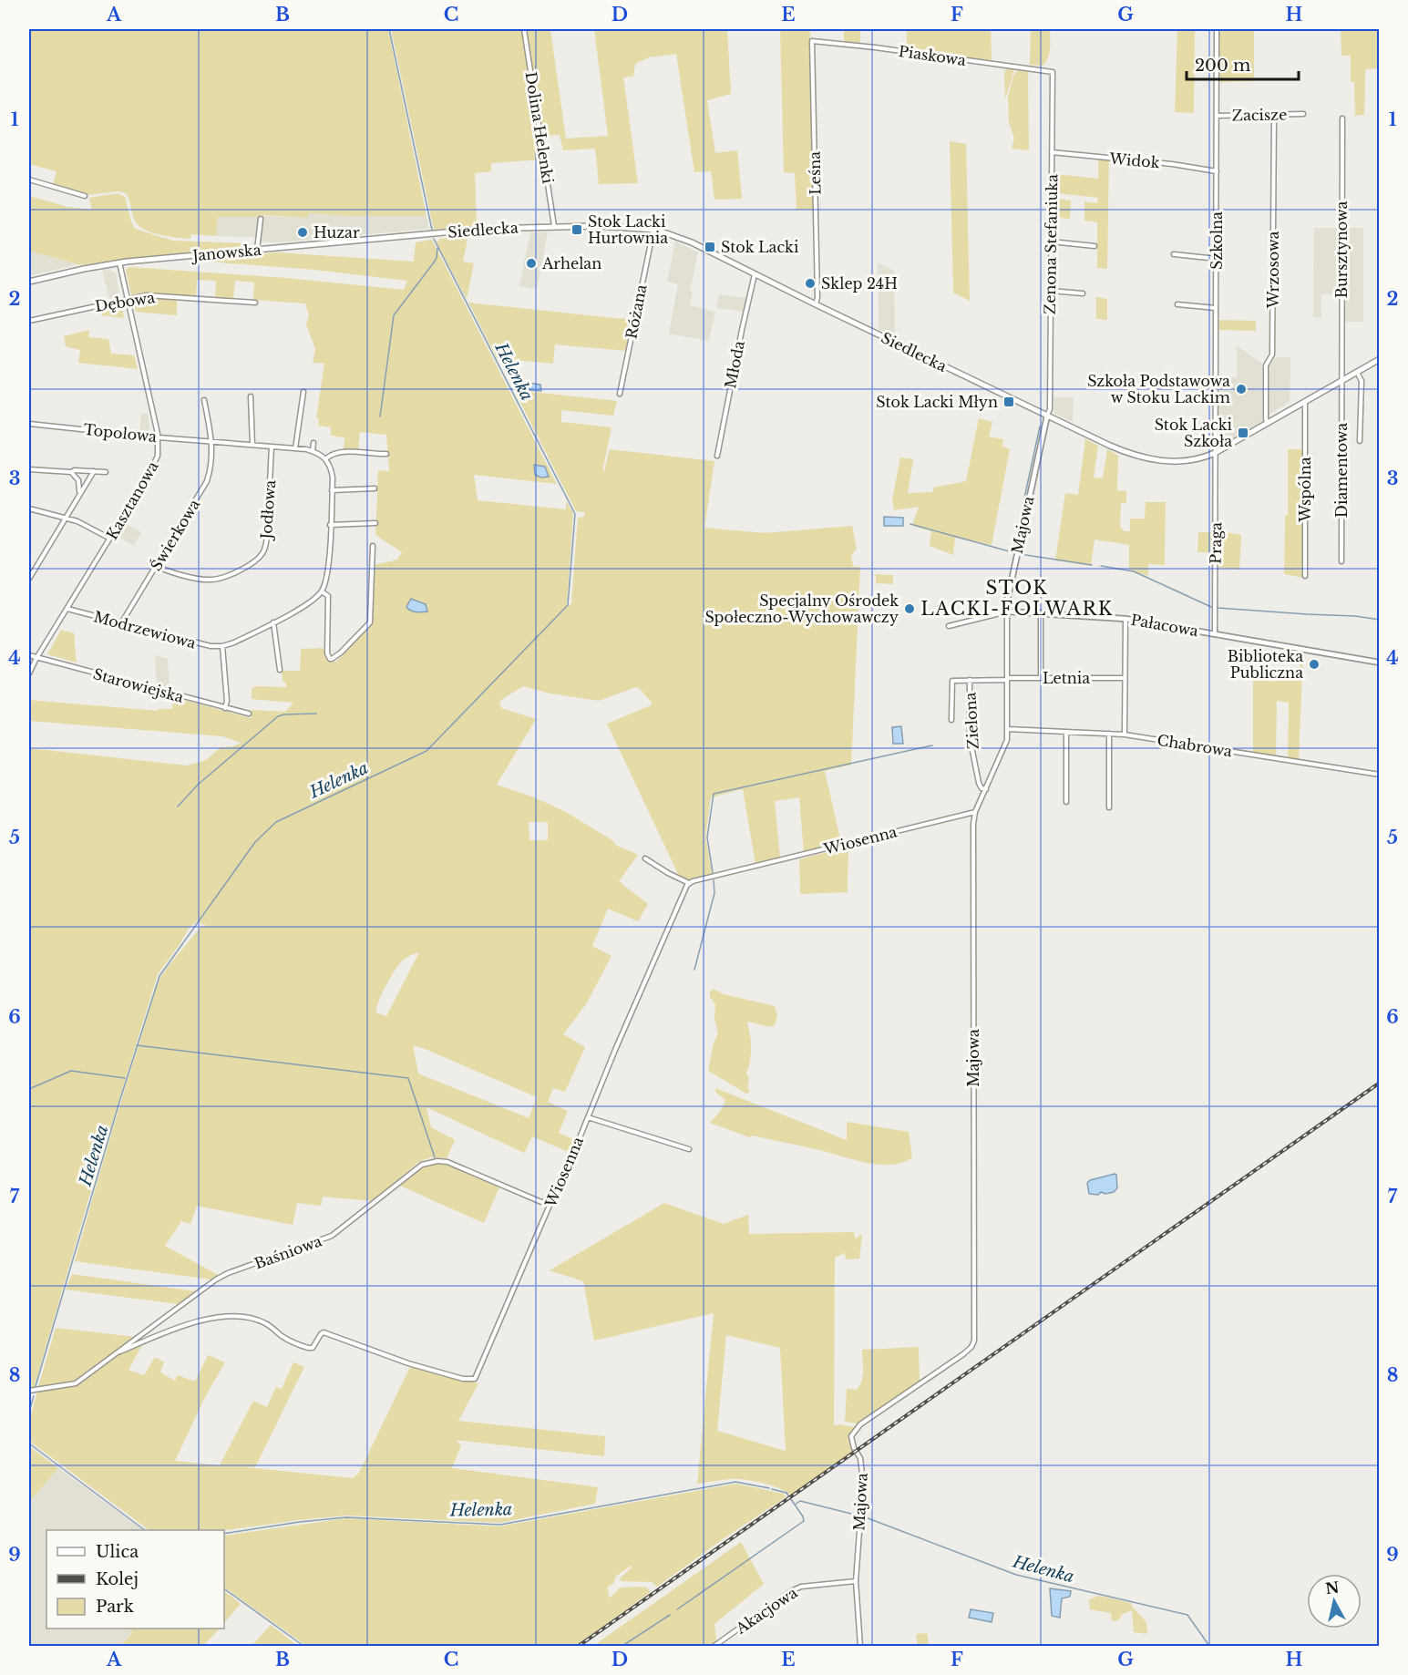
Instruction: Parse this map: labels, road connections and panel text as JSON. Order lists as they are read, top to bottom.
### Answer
{
  "streets": {
    "main road": ["Siedlecka", "Janowska"],
    "street": [
      "Piaskowa",
      "Zacisze",
      "Dolina Helenki",
      "Widok",
      "Leśna",
      "Szkolna",
      "Zenona Stefaniuka",
      "Bursztynowa",
      "Wrzosowa",
      "Dębowa",
      "Różana",
      "Młoda",
      "Topolowa",
      "Diamentowa",
      "Wspólna",
      "Kasztanowa",
      "Jodłowa",
      "Majowa",
      "Świerkowa",
      "Praga",
      "Pałacowa",
      "Modrzewiowa",
      "Letnia",
      "Starowiejska",
      "Zielona",
      "Chabrowa",
      "Wiosenna",
      "Baśniowa",
      "Akacjowa"
    ]
  },
  "crossings": [
    ["Piaskowa", "Leśna"],
    ["Piaskowa", "Zenona Stefaniuka"],
    ["Zacisze", "Szkolna"],
    ["Zacisze", "Wrzosowa"],
    ["Dolina Helenki", "Siedlecka"],
    ["Widok", "Szkolna"],
    ["Widok", "Zenona Stefaniuka"],
    ["Leśna", "Siedlecka"],
    ["Siedlecka", "Szkolna"],
    ["Siedlecka", "Zenona Stefaniuka"],
    ["Siedlecka", "Bursztynowa"],
    ["Siedlecka", "Janowska"],
    ["Siedlecka", "Wrzosowa"],
    ["Siedlecka", "Różana"],
    ["Siedlecka", "Młoda"],
    ["Siedlecka", "Diamentowa"],
    ["Siedlecka", "Wspólna"],
    ["Siedlecka", "Majowa"],
    ["Siedlecka", "Praga"],
    ["Szkolna", "Praga"],
    ["Zenona Stefaniuka", "Majowa"],
    ["Bursztynowa", "Diamentowa"],
    ["Janowska", "Kasztanowa"],
    ["Dębowa", "Kasztanowa"],
    ["Topolowa", "Kasztanowa"],
    ["Topolowa", "Jodłowa"],
    ["Topolowa", "Świerkowa"],
    ["Kasztanowa", "Modrzewiowa"],
    ["Kasztanowa", "Starowiejska"],
    ["Jodłowa", "Świerkowa"],
    ["Majowa", "Pałacowa"],
    ["Majowa", "Letnia"],
    ["Majowa", "Zielona"],
    ["Majowa", "Chabrowa"],
    ["Majowa", "Wiosenna"],
    ["Majowa", "Akacjowa"],
    ["Świerkowa", "Modrzewiowa"],
    ["Praga", "Pałacowa"],
    ["Letnia", "Zielona"],
    ["Wiosenna", "Baśniowa"]
  ],
  "districts": ["STOK LACKI-FOLWARK"],
  "water": ["Helenka"],
  "places": {
    "transit": [
      "Stok Lacki Hurtownia",
      "Stok Lacki",
      "Stok Lacki Młyn",
      "Stok Lacki Szkoła"
    ],
    "other": [
      "Huzar",
      "Arhelan",
      "Sklep 24H",
      "Szkoła Podstawowa w Stoku Lackim",
      "Specjalny Ośrodek Społeczno-Wychowawczy",
      "Biblioteka Publiczna"
    ]
  },
  "legend": ["Ulica", "Kolej", "Park"],
  "scale_bar": "200 m",
  "north": "top",
  "grid": {
    "columns": [
      "A",
      "B",
      "C",
      "D",
      "E",
      "F",
      "G",
      "H"
    ],
    "rows": [
      "1",
      "2",
      "3",
      "4",
      "5",
      "6",
      "7",
      "8",
      "9"
    ]
  }
}
